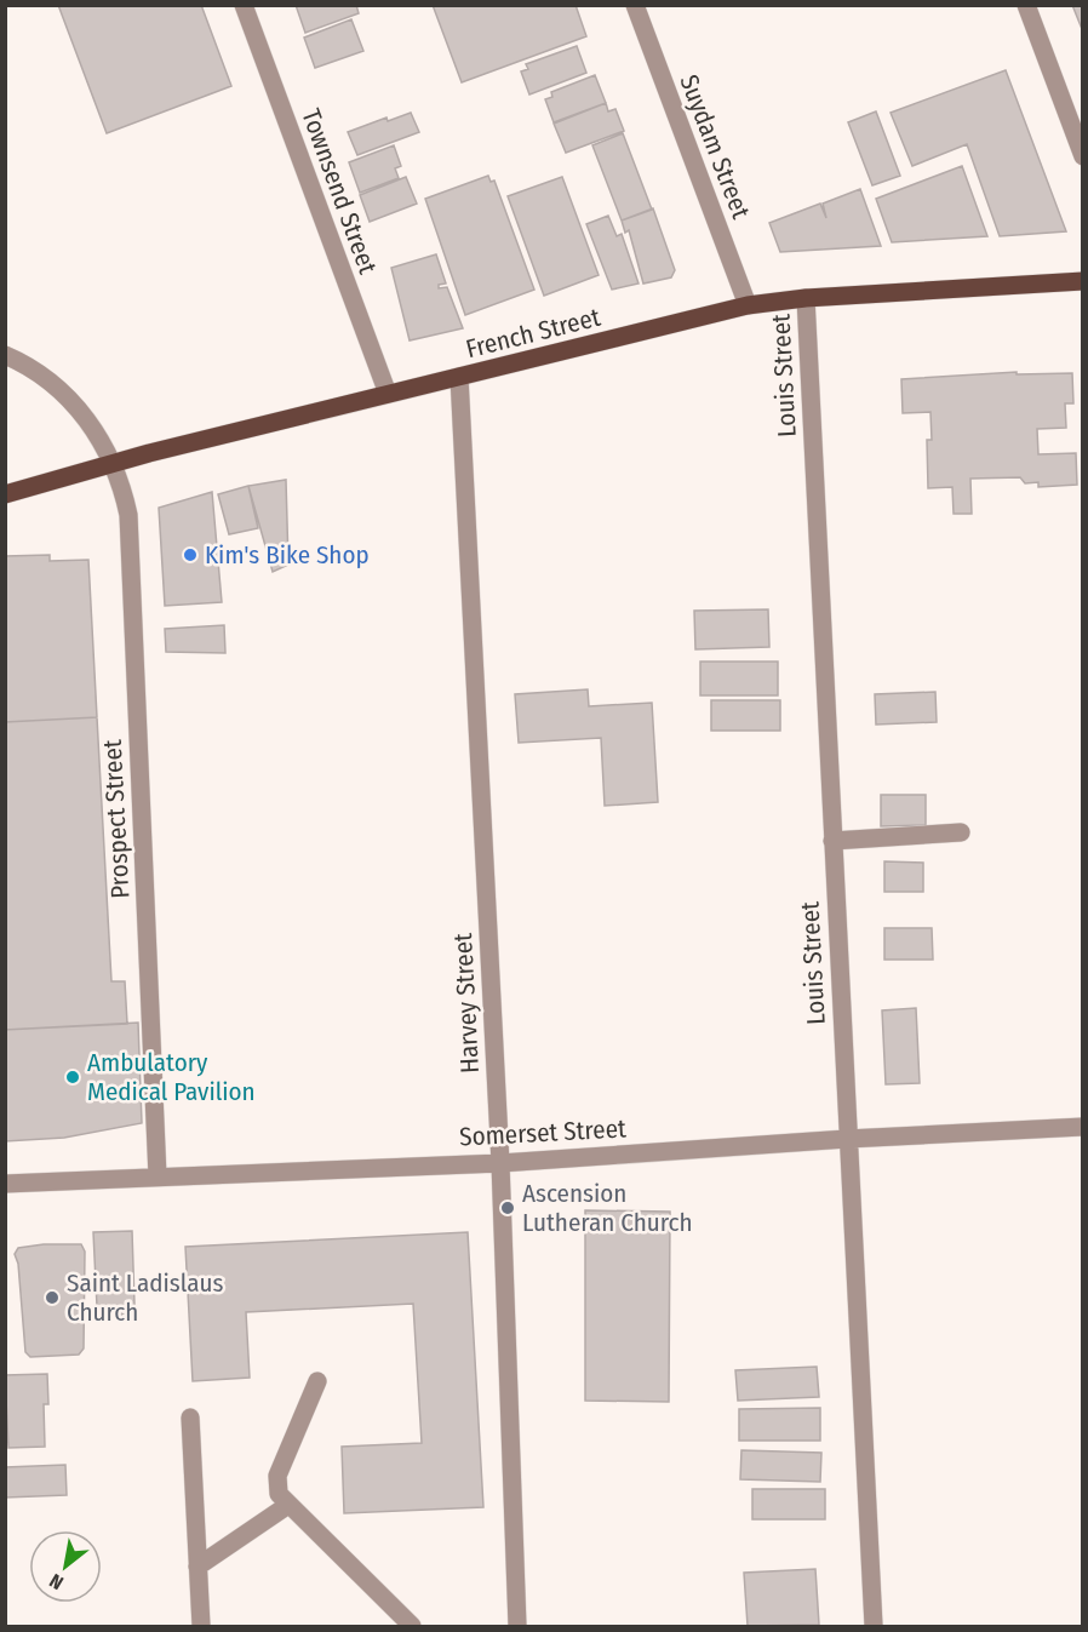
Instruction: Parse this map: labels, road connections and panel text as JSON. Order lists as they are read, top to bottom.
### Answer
{
  "streets": {
    "main road": ["French Street"],
    "street": [
      "Suydam Street",
      "Townsend Street",
      "Louis Street",
      "Prospect Street",
      "Harvey Street",
      "Somerset Street"
    ]
  },
  "crossings": [
    ["Suydam Street", "French Street"],
    ["Townsend Street", "French Street"],
    ["French Street", "Louis Street"],
    ["French Street", "Prospect Street"],
    ["French Street", "Harvey Street"],
    ["Louis Street", "Somerset Street"],
    ["Prospect Street", "Somerset Street"],
    ["Harvey Street", "Somerset Street"]
  ],
  "places": [
    "Kim's Bike Shop",
    "Ambulatory Medical Pavilion",
    "Ascension Lutheran Church",
    "Saint Ladislaus Church"
  ],
  "north": "bottom left"
}
